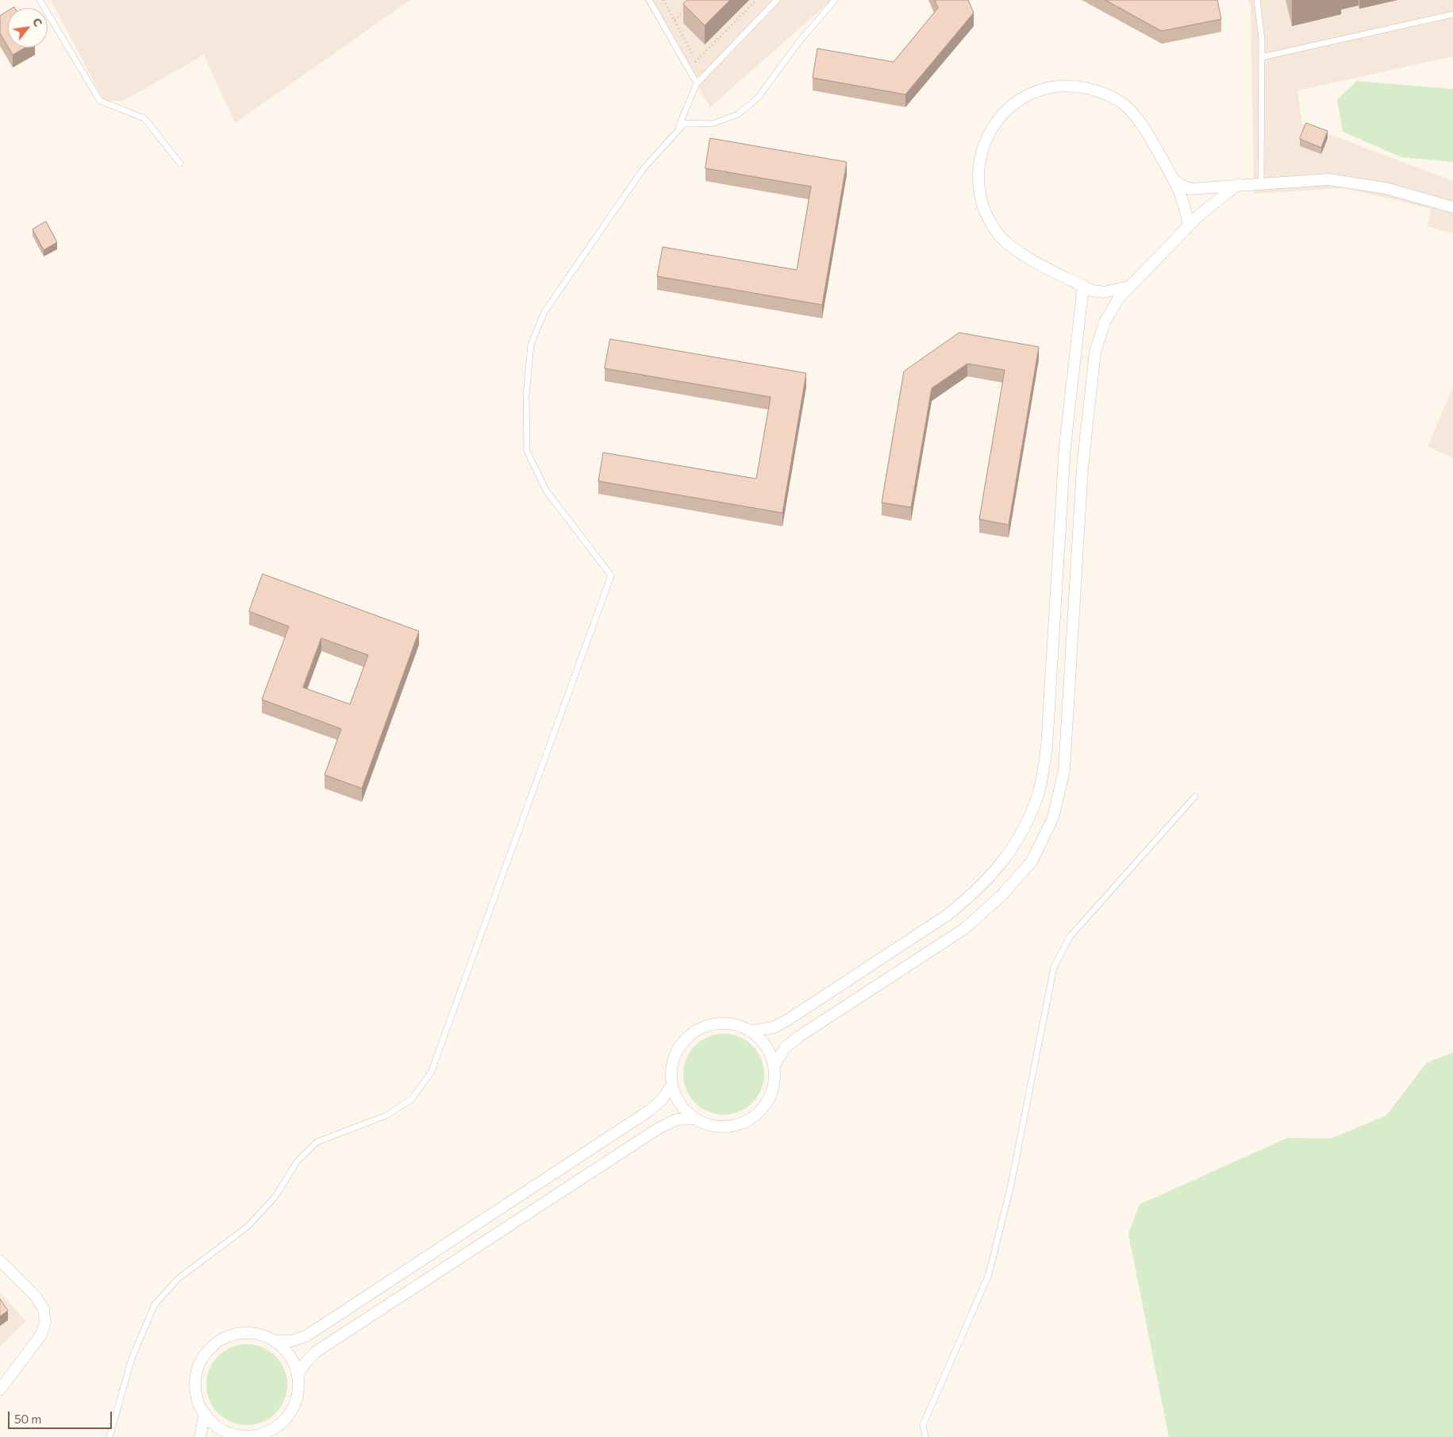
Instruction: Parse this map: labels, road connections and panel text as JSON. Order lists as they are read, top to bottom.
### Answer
{
  "scale_bar": "50 m",
  "north": "top right"
}
